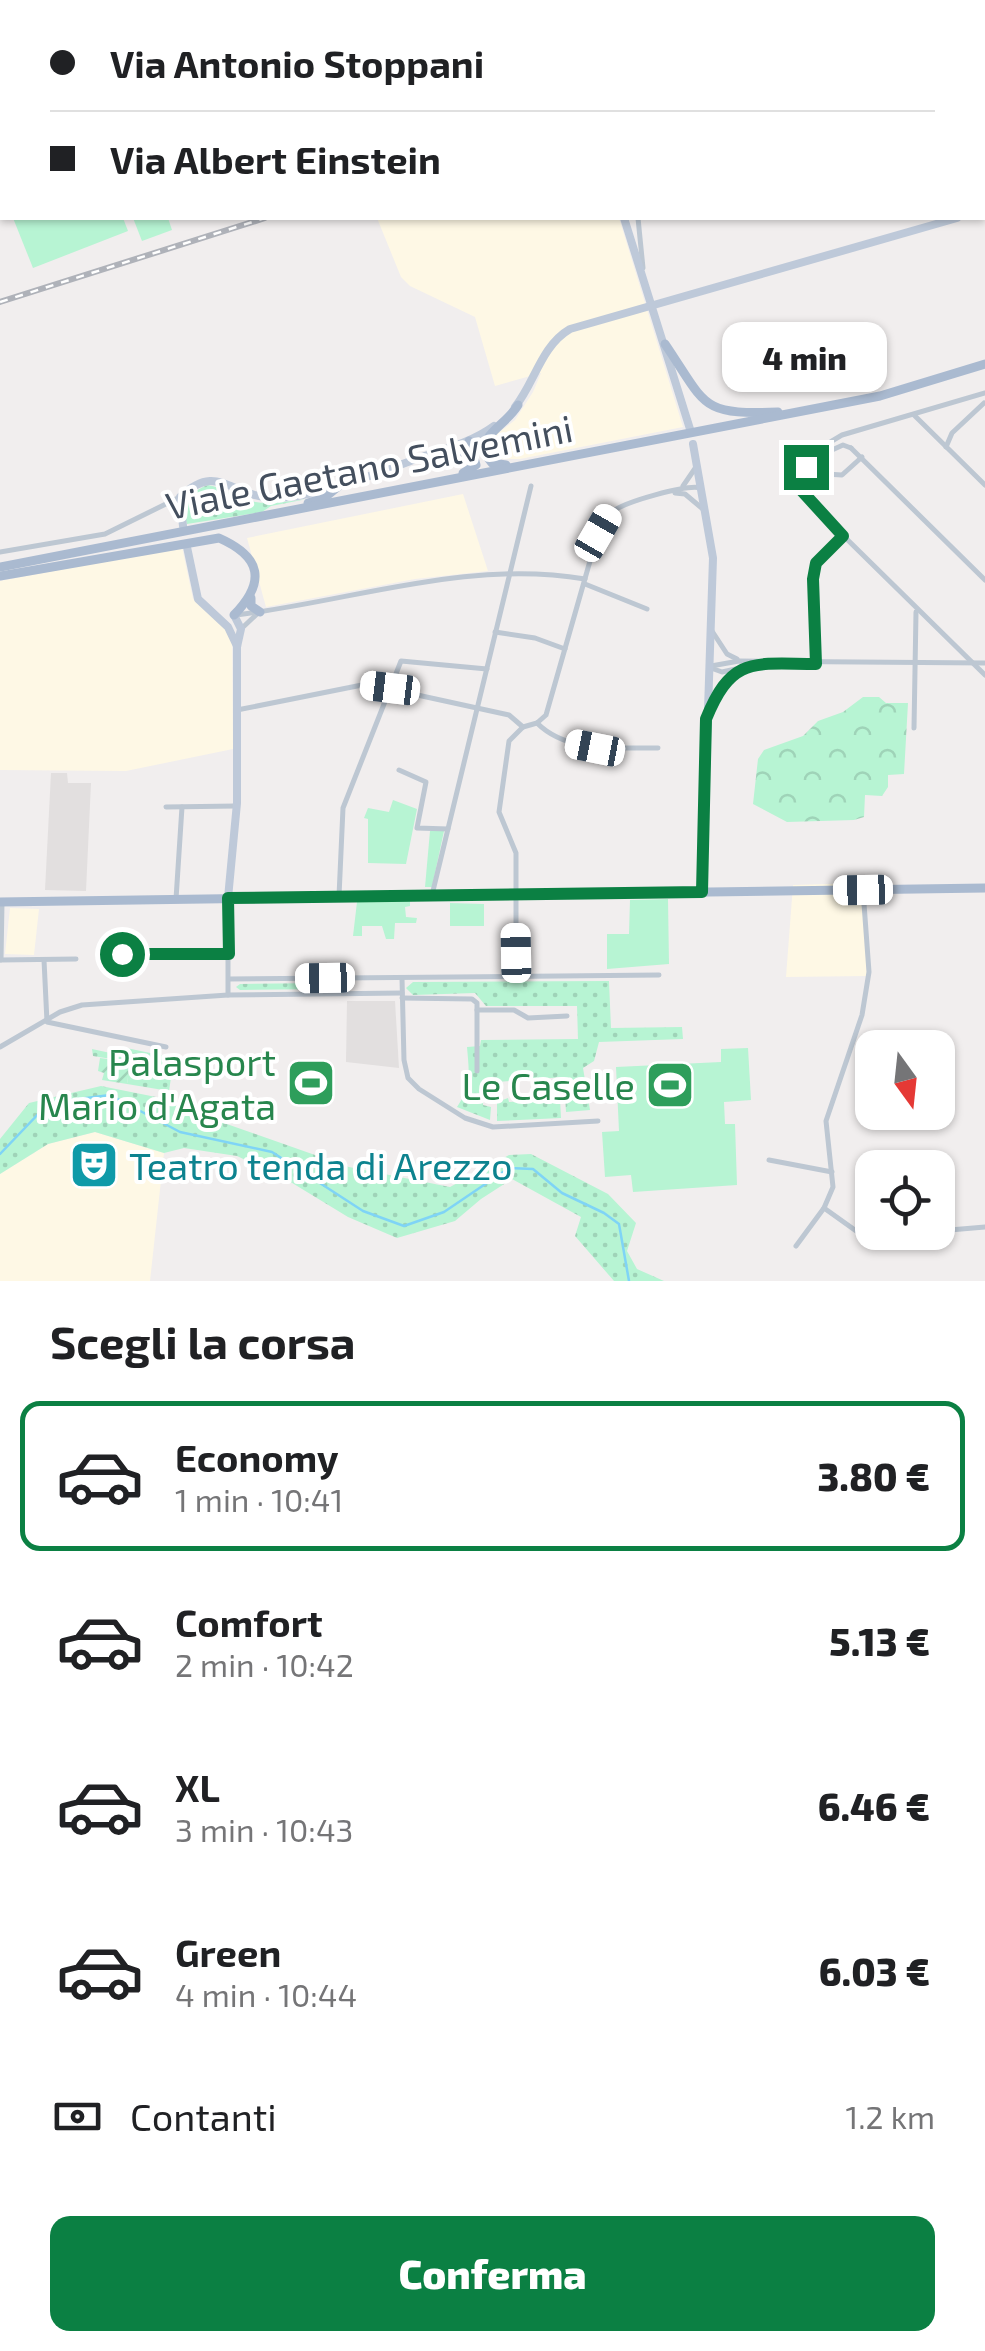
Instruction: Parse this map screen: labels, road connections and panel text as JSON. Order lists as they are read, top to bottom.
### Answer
{
  "streets": {
    "main road": ["Viale Gaetano Salvemini"]
  },
  "places": {
    "sports": ["Palasport Mario d'Agata", "Le Caselle"],
    "theatre": ["Teatro tenda di Arezzo"]
  },
  "north": "bottom",
  "page": {
    "banner": ["Via Antonio Stoppani", "Via Albert Einstein"],
    "bubble": "4 min",
    "heading": "Scegli la corsa",
    "list": [
      {
        "name": "Economy",
        "note": "1 min · 10:41",
        "value": "3.80 €"
      },
      {
        "name": "Comfort",
        "note": "2 min · 10:42",
        "value": "5.13 €"
      },
      {
        "name": "XL",
        "note": "3 min · 10:43",
        "value": "6.46 €"
      },
      {
        "name": "Green",
        "note": "4 min · 10:44",
        "value": "6.03 €"
      }
    ],
    "pay": ["Contanti", "1.2 km"],
    "buttons": "Conferma"
  }
}
